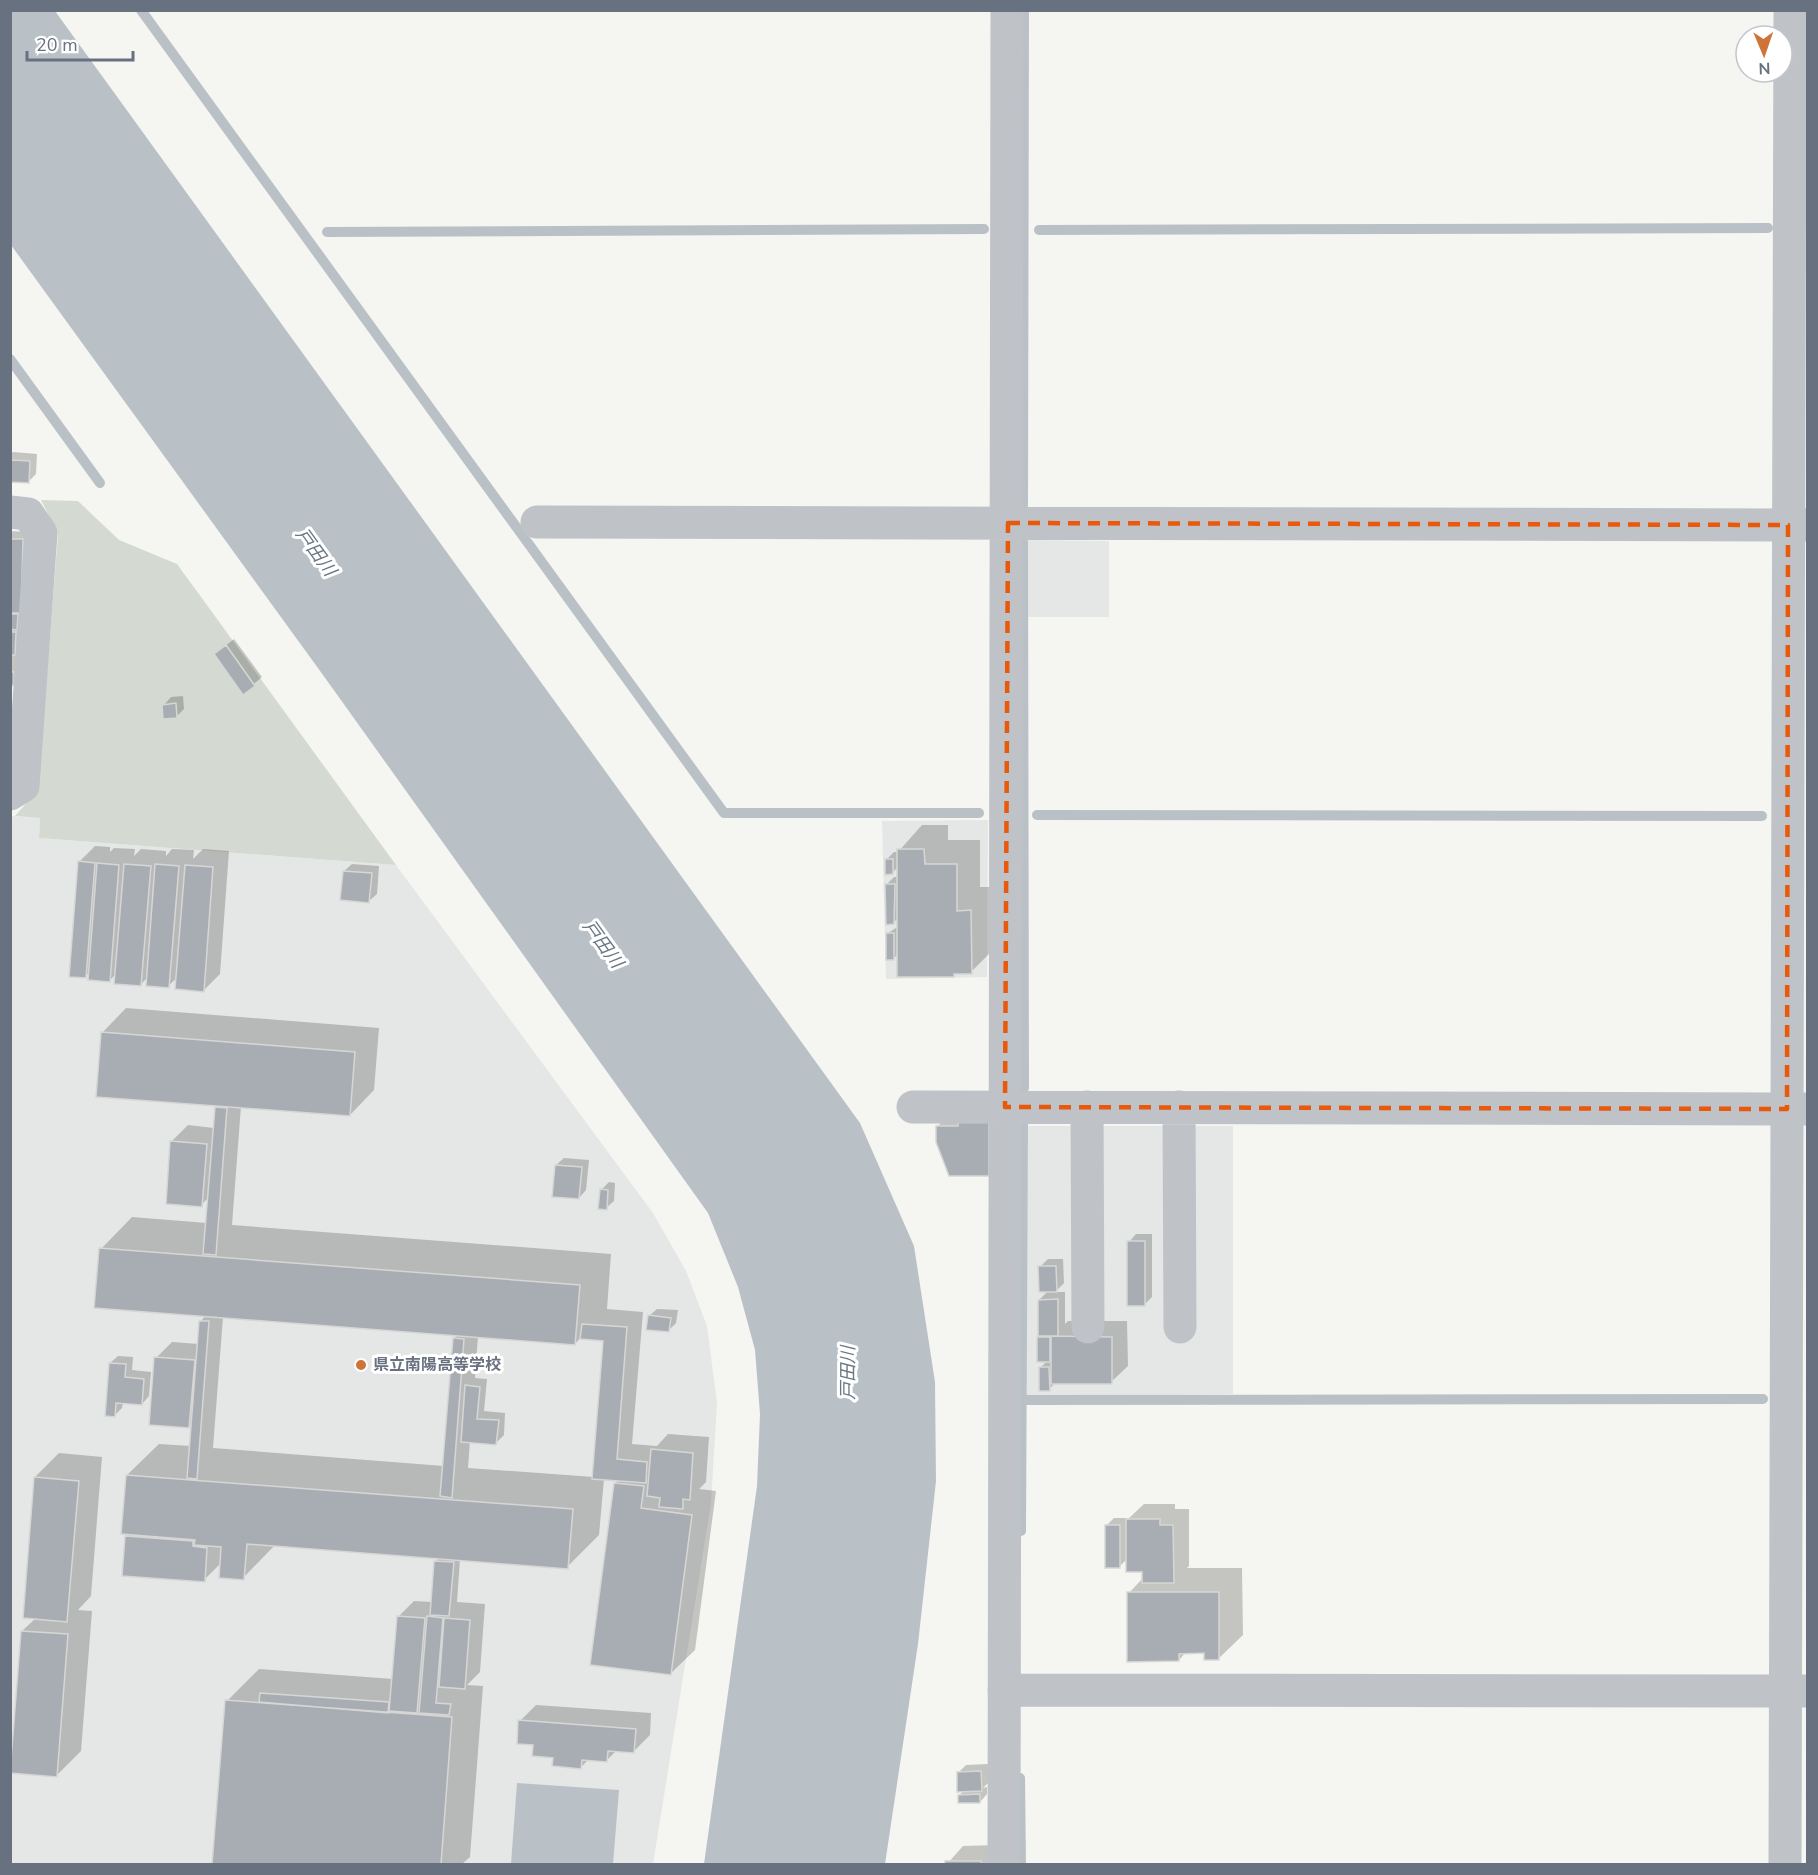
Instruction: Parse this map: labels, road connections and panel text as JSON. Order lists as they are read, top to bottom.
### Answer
{
  "water": ["戸田川"],
  "places": ["県立南陽高等学校"],
  "scale_bar": "20 m",
  "north": "bottom"
}
